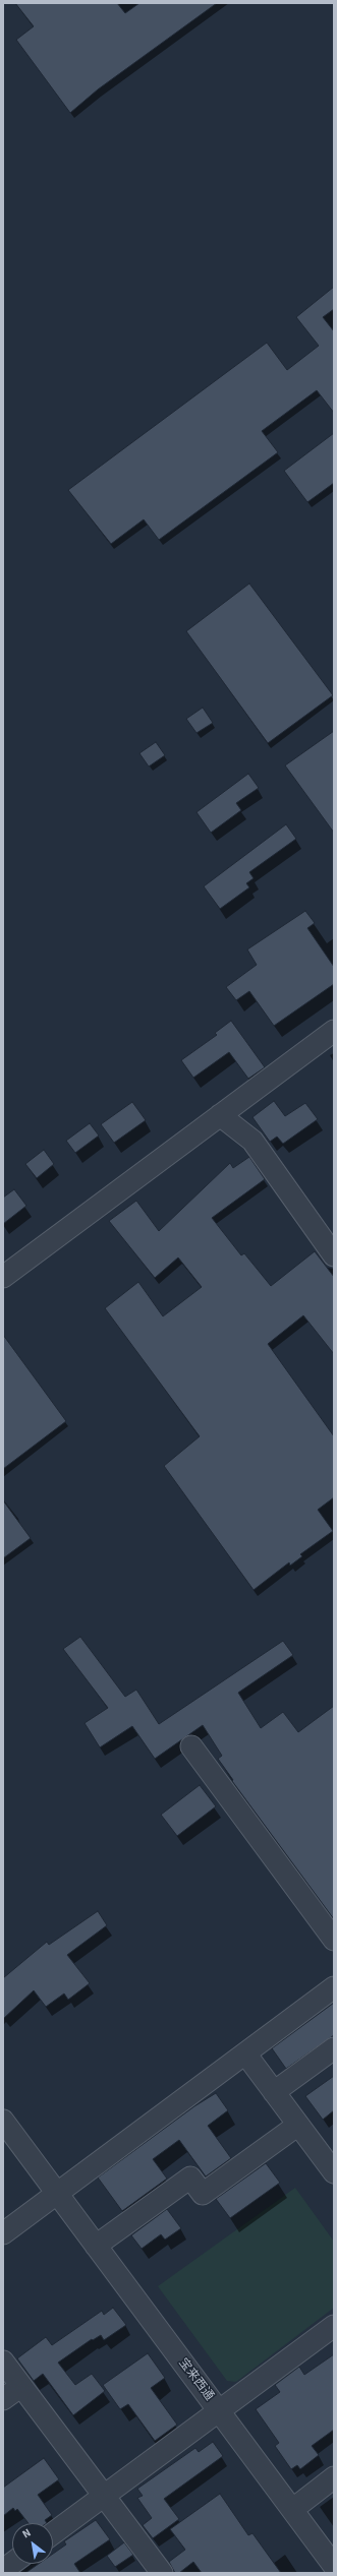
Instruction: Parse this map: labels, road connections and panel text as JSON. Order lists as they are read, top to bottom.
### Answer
{
  "streets": {
    "street": ["宝来西通"]
  },
  "north": "top left"
}
